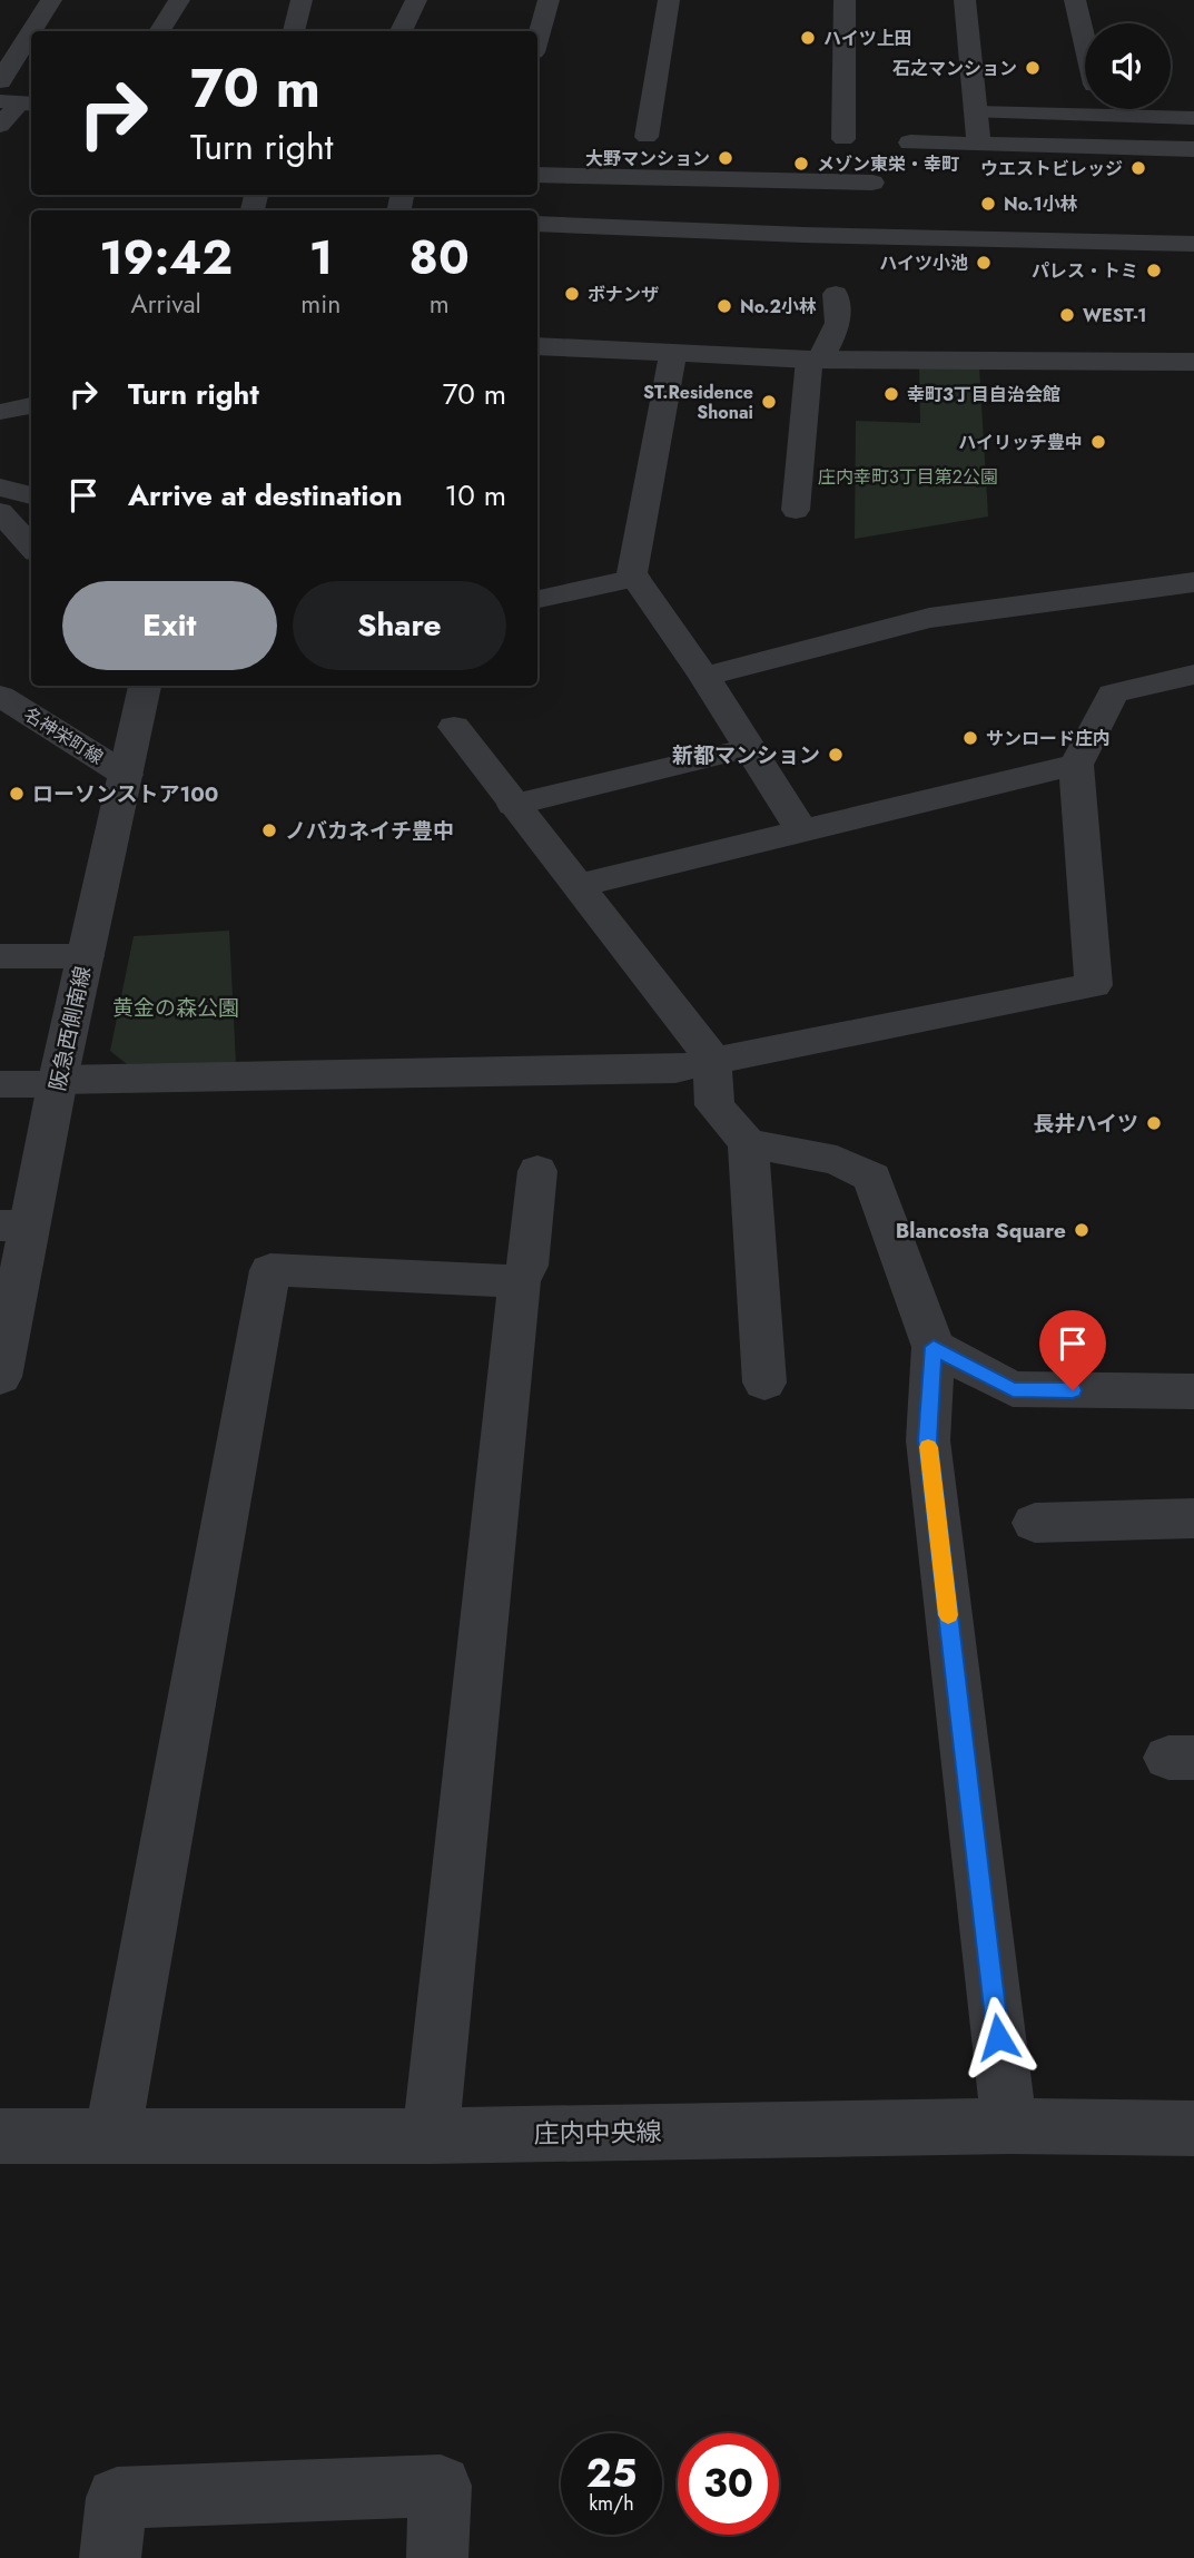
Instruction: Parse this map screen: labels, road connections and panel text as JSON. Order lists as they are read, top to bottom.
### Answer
{
  "streets": {
    "street": ["名神栄町線", "阪急西側南線", "庄内中央線"]
  },
  "crossings": [
    ["名神栄町線", "阪急西側南線"]
  ],
  "parks": ["庄内幸町3丁目第2公園", "黄金の森公園"],
  "places": [
    "ハイツ上田",
    "石之マンション",
    "大野マンション",
    "メゾン東栄・幸町",
    "ウエストビレッジ",
    "No.1小林",
    "ハイツ小池",
    "パレス・トミ",
    "ボナンザ",
    "No.2小林",
    "WEST-1",
    "幸町3丁目自治会館",
    "ST.Residence Shonai",
    "ハイリッチ豊中",
    "サンロード庄内",
    "新都マンション",
    "ローソンストア100",
    "ノバカネイチ豊中",
    "長井ハイツ",
    "Blancosta Square"
  ],
  "page": {
    "turn": ["70 m", "Turn right"],
    "eta": [
      "19:42",
      "Arrival",
      "1",
      "min",
      "80",
      "m"
    ],
    "list": [
      {
        "name": "Turn right",
        "value": "70 m"
      },
      {
        "name": "Arrive at destination",
        "value": "10 m"
      }
    ],
    "buttons": ["Exit", "Share"],
    "speed": "25 km/h",
    "limit": "30"
  }
}
